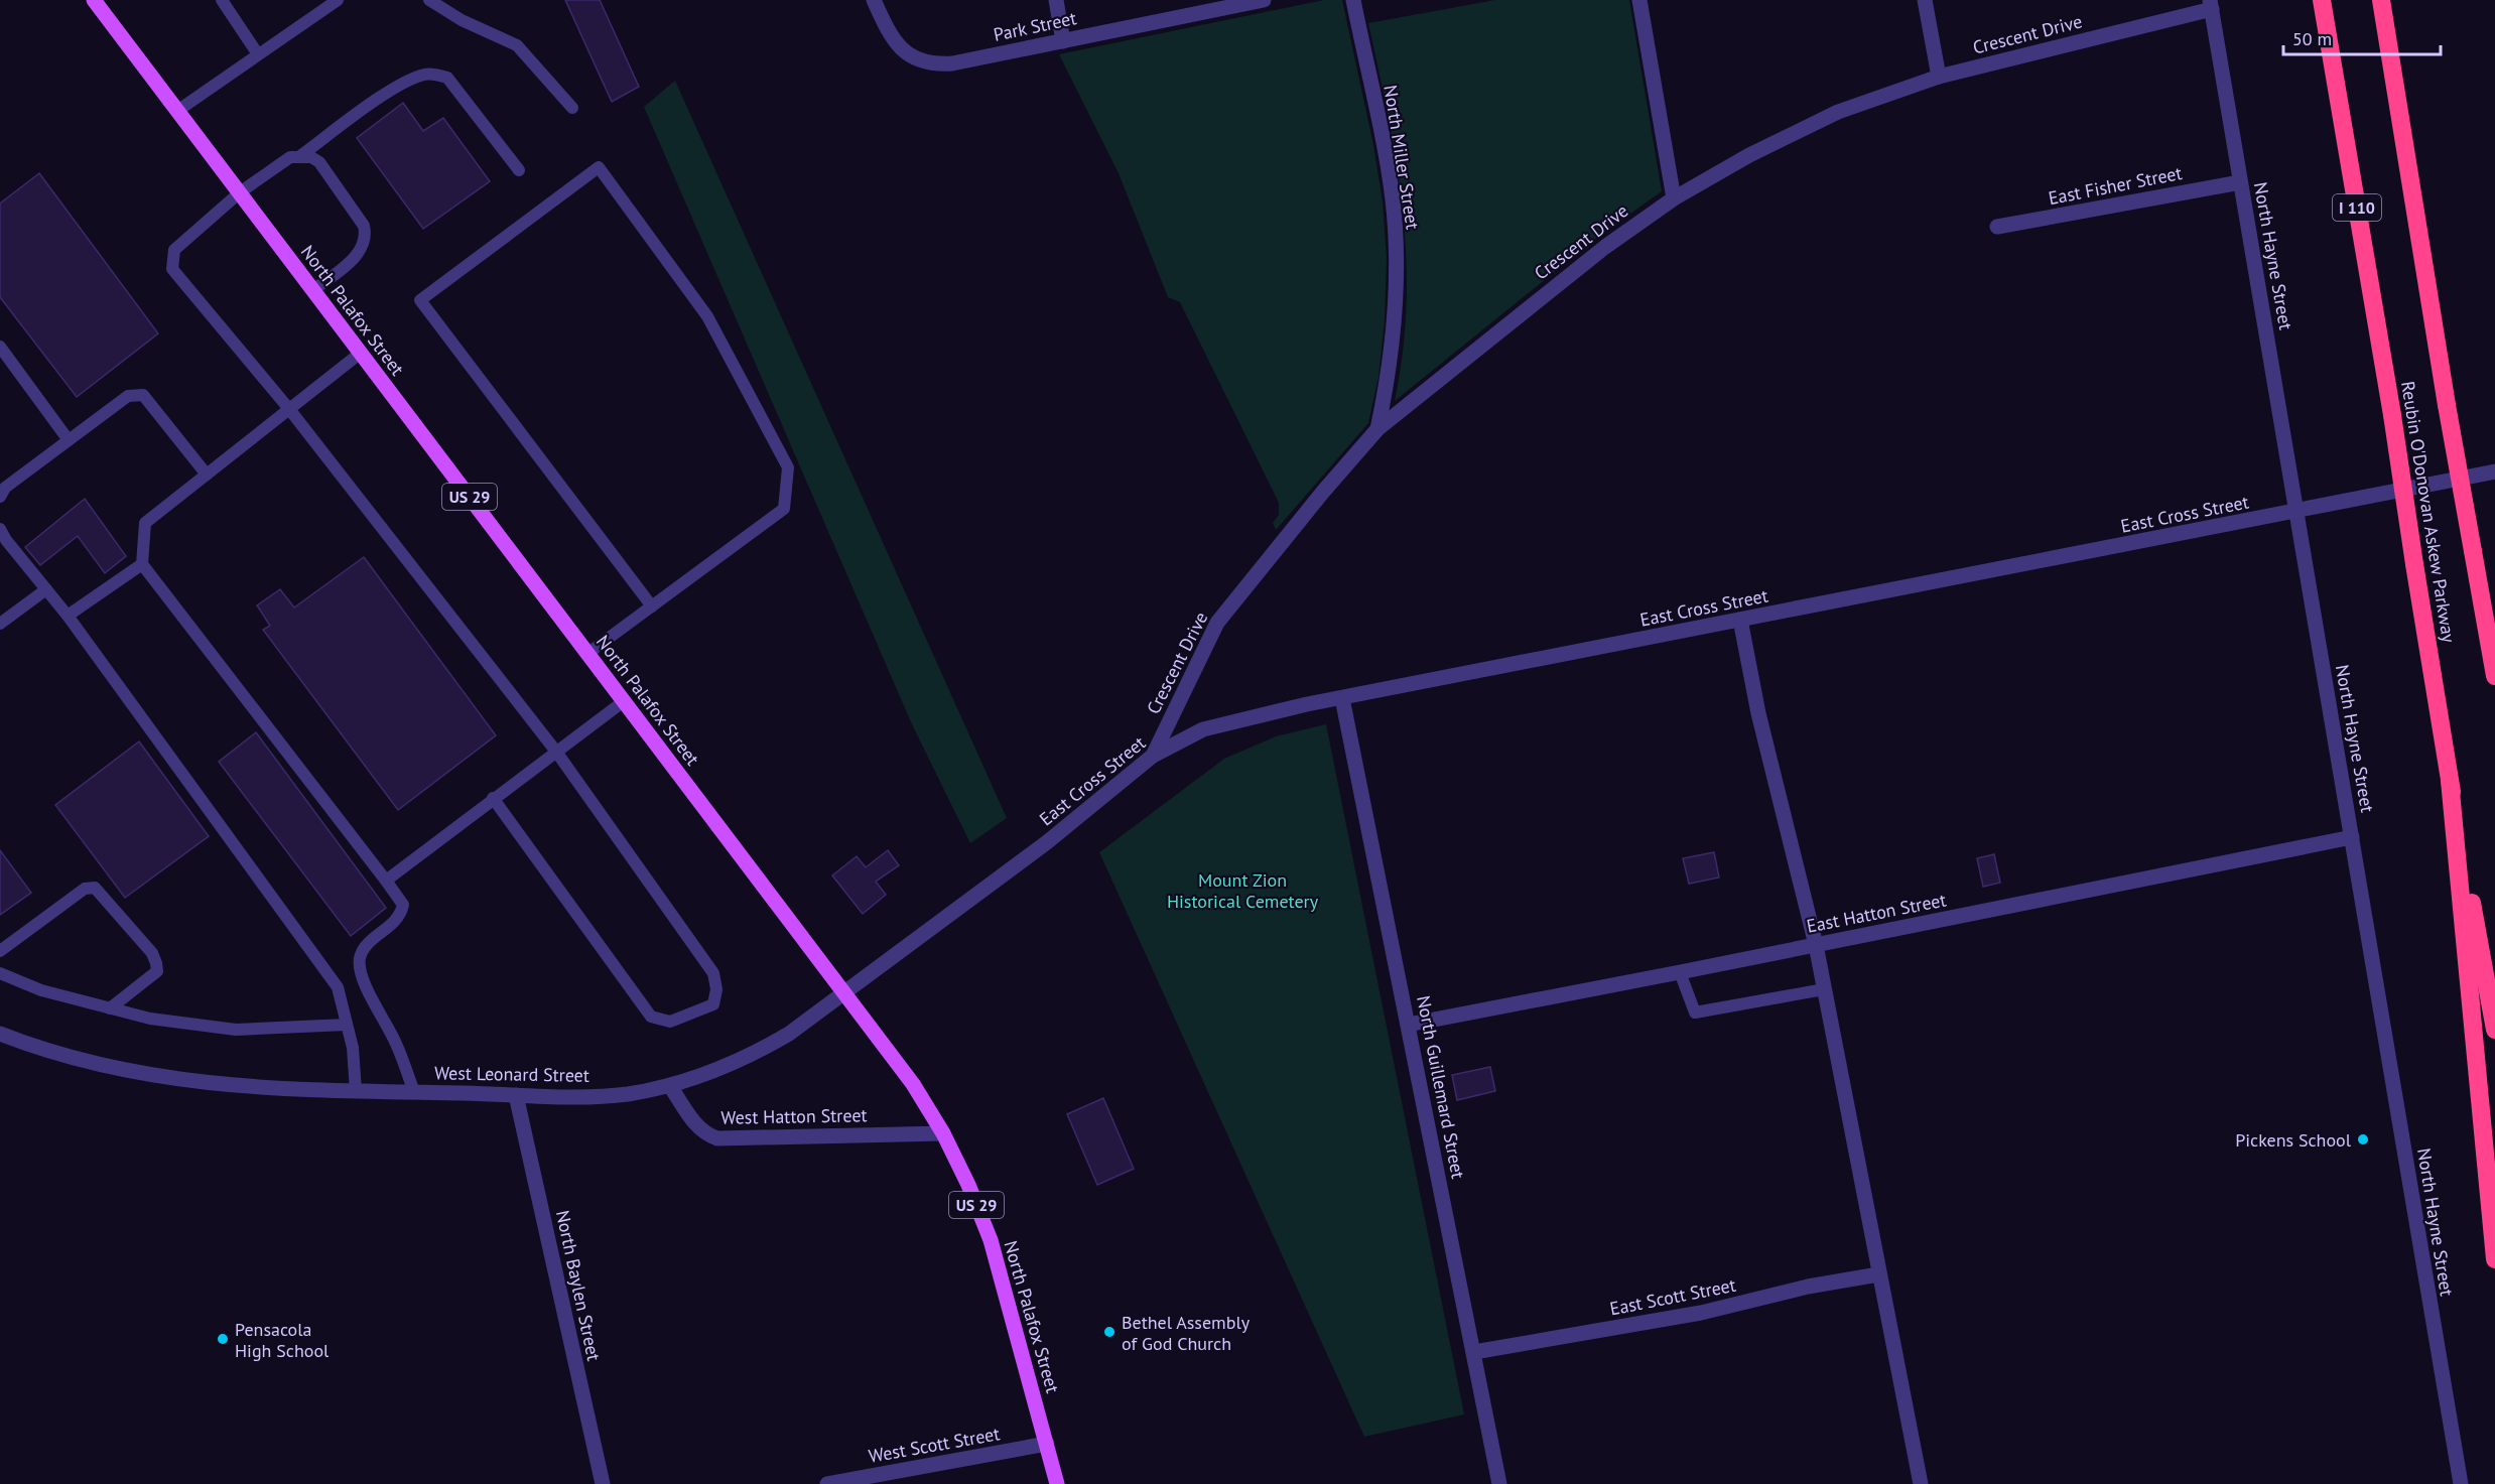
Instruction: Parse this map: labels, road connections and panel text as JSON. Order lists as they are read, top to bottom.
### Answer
{
  "streets": {
    "highway": ["I 110", "Reubin O'Donovan Askew Parkway"],
    "main road": ["North Palafox Street", "US 29"],
    "street": [
      "Park Street",
      "Crescent Drive",
      "North Miller Street",
      "East Fisher Street",
      "North Hayne Street",
      "East Cross Street",
      "East Hatton Street",
      "West Leonard Street",
      "North Guillemard Street",
      "West Hatton Street",
      "North Baylen Street",
      "East Scott Street",
      "West Scott Street"
    ]
  },
  "crossings": [
    ["Crescent Drive", "North Miller Street"],
    ["Crescent Drive", "North Hayne Street"],
    ["Crescent Drive", "East Cross Street"],
    ["East Fisher Street", "North Hayne Street"],
    ["North Hayne Street", "East Cross Street"],
    ["North Hayne Street", "East Hatton Street"],
    ["North Palafox Street", "West Leonard Street"],
    ["North Palafox Street", "West Hatton Street"],
    ["North Palafox Street", "West Scott Street"],
    ["East Cross Street", "West Leonard Street"],
    ["East Cross Street", "North Guillemard Street"],
    ["East Hatton Street", "North Guillemard Street"],
    ["West Leonard Street", "West Hatton Street"],
    ["West Leonard Street", "North Baylen Street"],
    ["North Guillemard Street", "East Scott Street"]
  ],
  "parks": ["Mount Zion Historical Cemetery"],
  "places": ["Pickens School", "Bethel Assembly of God Church", "Pensacola High School"],
  "scale_bar": "50 m"
}
